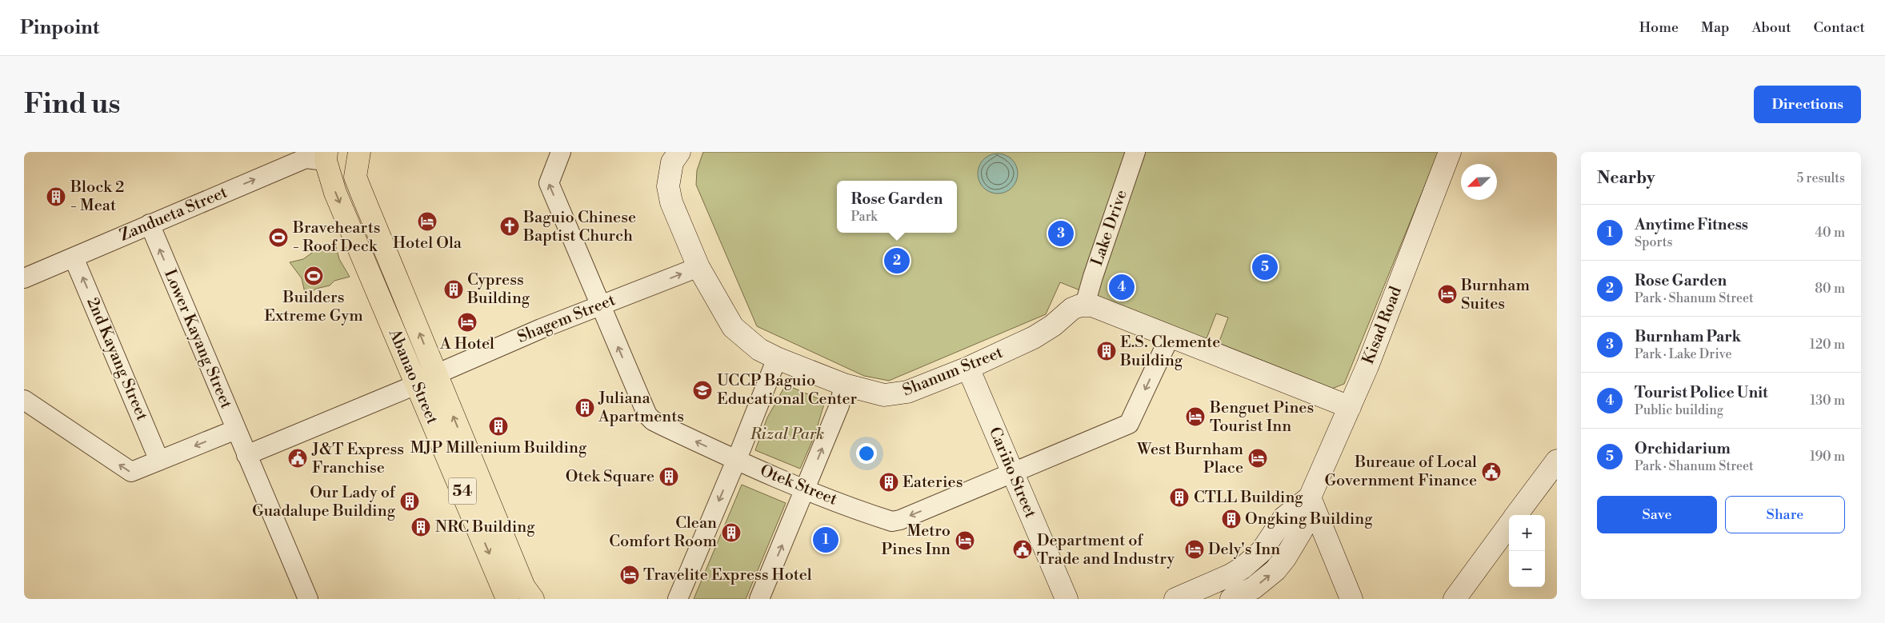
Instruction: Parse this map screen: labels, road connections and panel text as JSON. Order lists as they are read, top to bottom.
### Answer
{
  "streets": {
    "highway": ["Abanao Street", "54"],
    "street": [
      "Zandueta Street",
      "Lake Drive",
      "Shagem Street",
      "Kisad Road",
      "Lower Kayang Street",
      "2nd Kayang Street",
      "Shanum Street",
      "Cariño Street",
      "Otek Street"
    ]
  },
  "crossings": [
    ["Zandueta Street", "Lower Kayang Street"],
    ["Zandueta Street", "2nd Kayang Street"],
    ["Zandueta Street", "Abanao Street"],
    ["Lake Drive", "Shanum Street"],
    ["Shagem Street", "Shanum Street"],
    ["Shagem Street", "Abanao Street"],
    ["Shagem Street", "Otek Street"],
    ["Shanum Street", "Cariño Street"],
    ["Cariño Street", "Otek Street"]
  ],
  "one_way": [
    "Zandueta Street",
    "Shagem Street",
    "Lower Kayang Street",
    "2nd Kayang Street"
  ],
  "parks": ["Rizal Park"],
  "places": {
    "building": [
      "Block 2 - Meat",
      "Cypress Building",
      "E.S. Clemente Building",
      "Juliana Apartments",
      "MJP Millenium Building",
      "Otek Square",
      "Eateries",
      "CTLL Building",
      "Our Lady of Guadalupe Building",
      "Ongking Building",
      "NRC Building",
      "Clean Comfort Room"
    ],
    "hotel": [
      "Hotel Ola",
      "Burnham Suites",
      "A Hotel",
      "Benguet Pines Tourist Inn",
      "West Burnham Place",
      "Metro Pines Inn",
      "Dely's Inn",
      "Travelite Express Hotel"
    ],
    "church": ["Baguio Chinese Baptist Church"],
    "sports": ["Bravehearts - Roof Deck", "Builders Extreme Gym"],
    "school or university": ["UCCP Baguio Educational Center"],
    "public building": ["J&T Express Franchise", "Bureaue of Local Government Finance", "Department of Trade and Industry"]
  },
  "north": "bottom left",
  "page": {
    "header": "Pinpoint",
    "nav": [
      "Home",
      "Map",
      "About",
      "Contact"
    ],
    "buttons": [
      "Directions",
      ["Save", "Share"]
    ],
    "title": "Find us",
    "heading": ["Nearby", "5 results"],
    "popup": ["Rose Garden", "Park"],
    "list": [
      {
        "mark": "1",
        "name": "Anytime Fitness",
        "note": "Sports",
        "value": "40 m"
      },
      {
        "mark": "2",
        "name": "Rose Garden",
        "note": "Park · Shanum Street",
        "value": "80 m"
      },
      {
        "mark": "3",
        "name": "Burnham Park",
        "note": "Park · Lake Drive",
        "value": "120 m"
      },
      {
        "mark": "4",
        "name": "Tourist Police Unit",
        "note": "Public building",
        "value": "130 m"
      },
      {
        "mark": "5",
        "name": "Orchidarium",
        "note": "Park · Shanum Street",
        "value": "190 m"
      }
    ],
    "pins": [
      "3",
      "2",
      "5",
      "4",
      "1"
    ],
    "map_buttons": ["+", "−"]
  }
}
